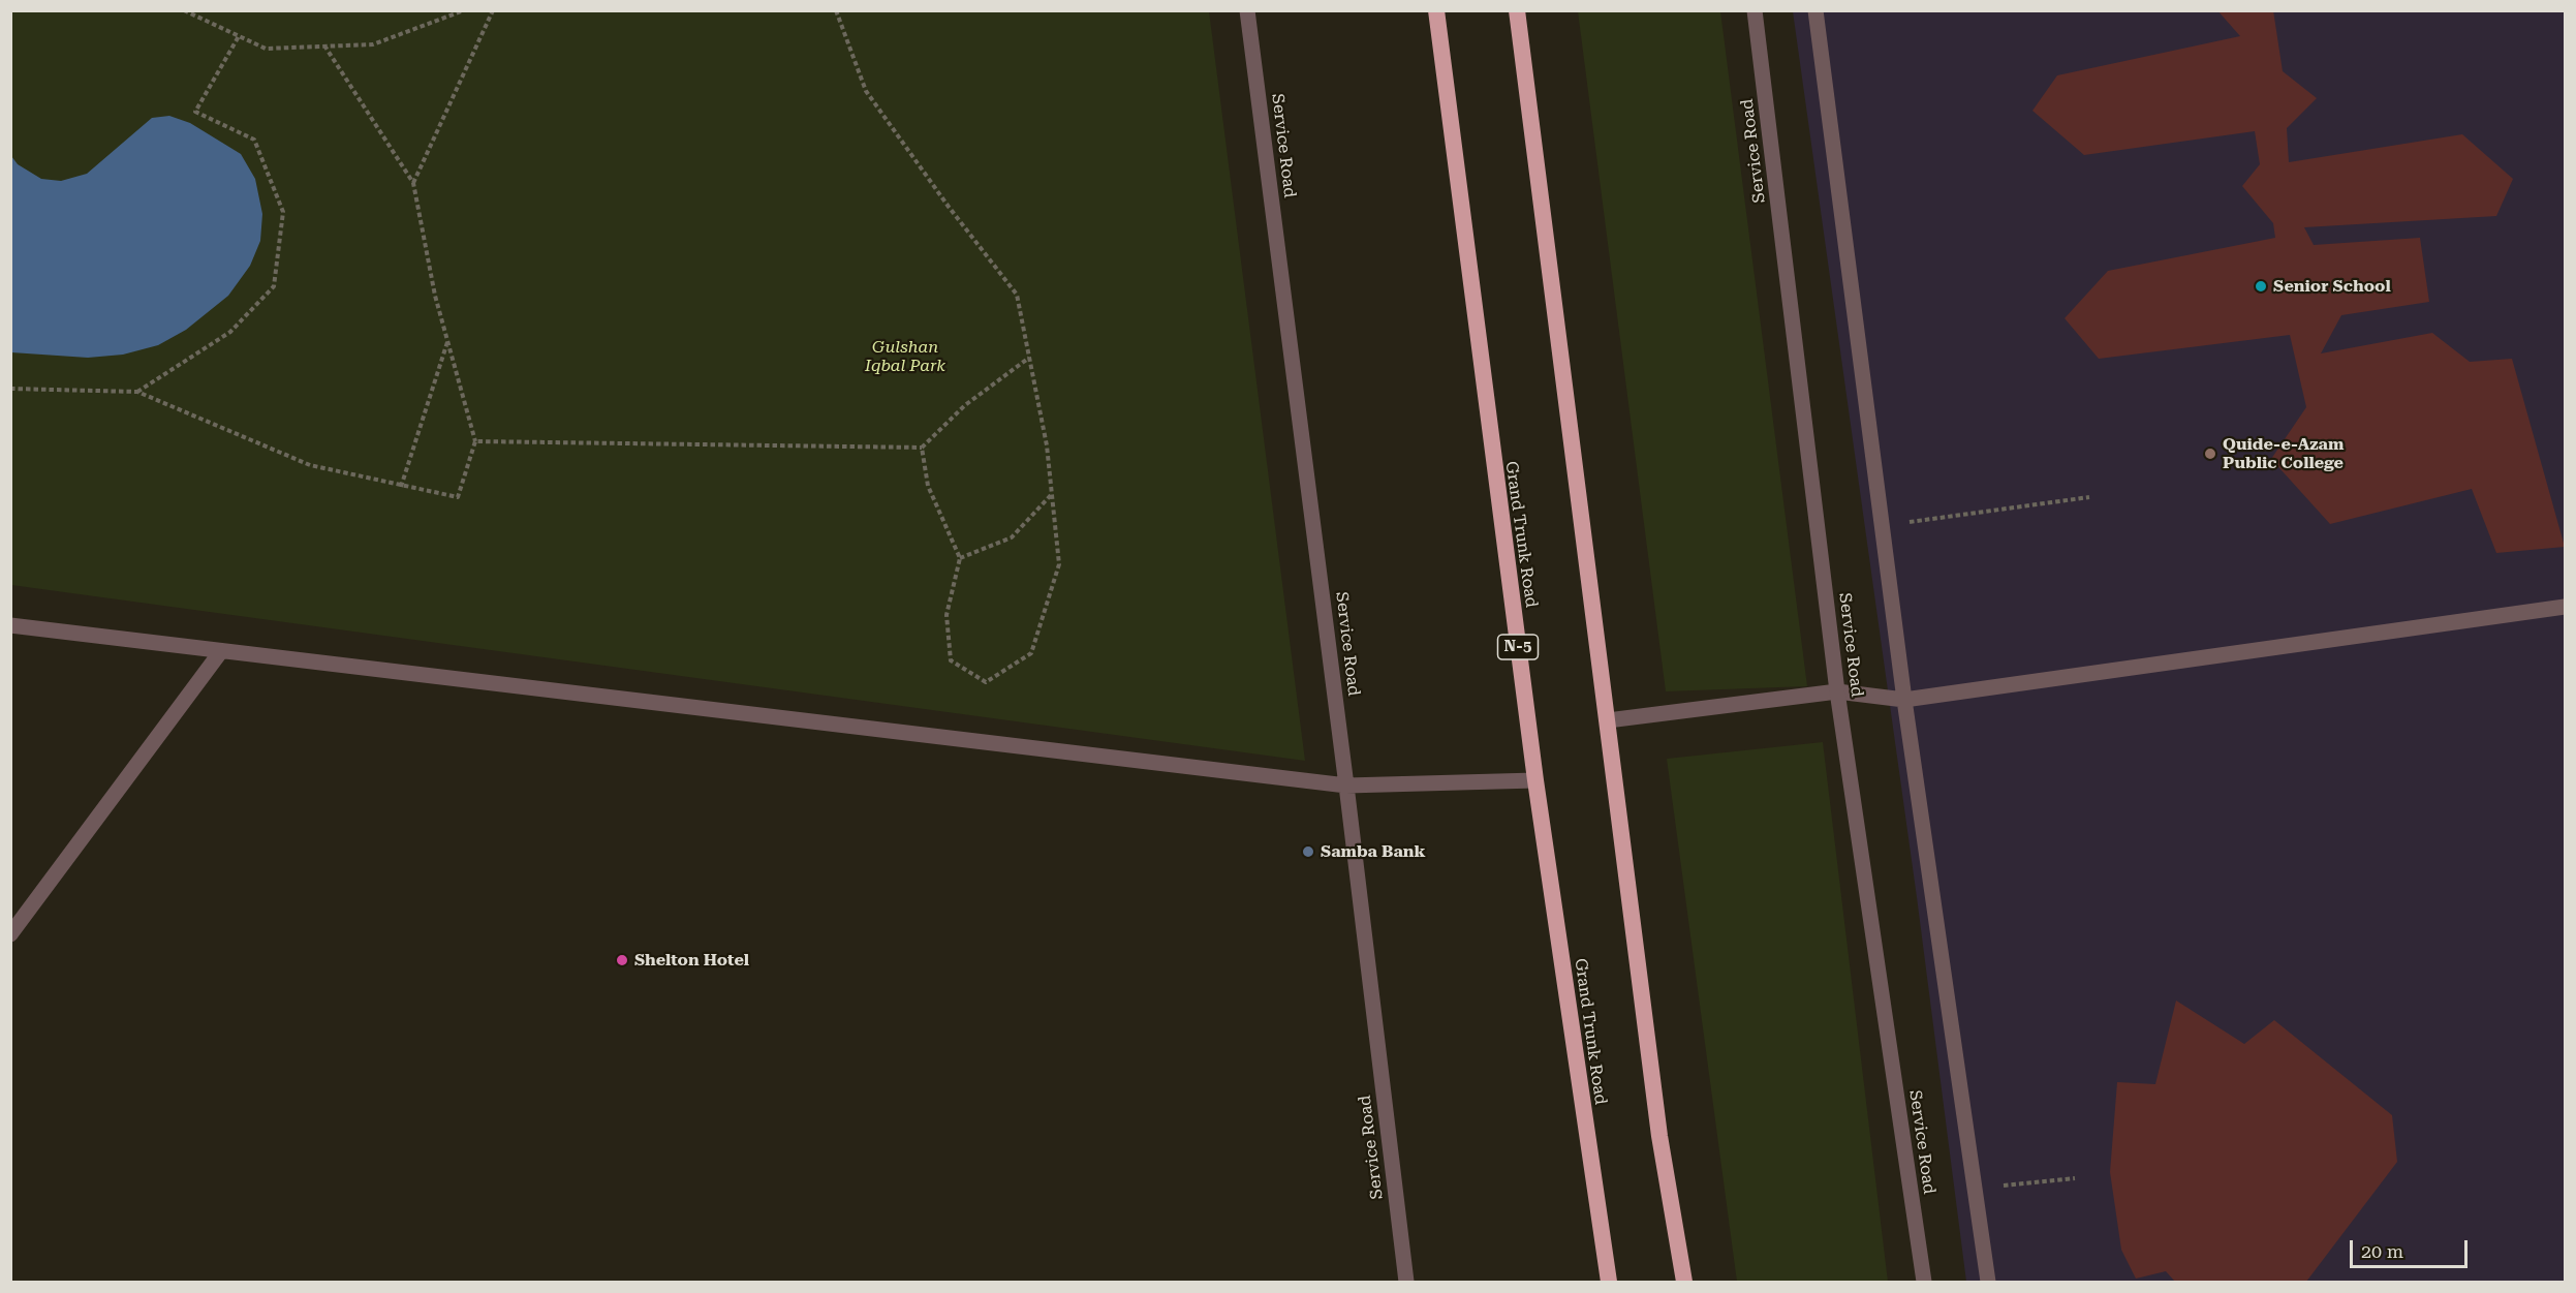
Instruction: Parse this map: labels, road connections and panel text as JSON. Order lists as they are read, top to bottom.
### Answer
{
  "streets": {
    "highway": ["Grand Trunk Road", "N-5"],
    "street": ["Service Road"]
  },
  "parks": ["Gulshan Iqbal Park"],
  "places": [
    "Senior School",
    "Quide-e-Azam Public College",
    "Samba Bank",
    "Shelton Hotel"
  ],
  "scale_bar": "20 m"
}
